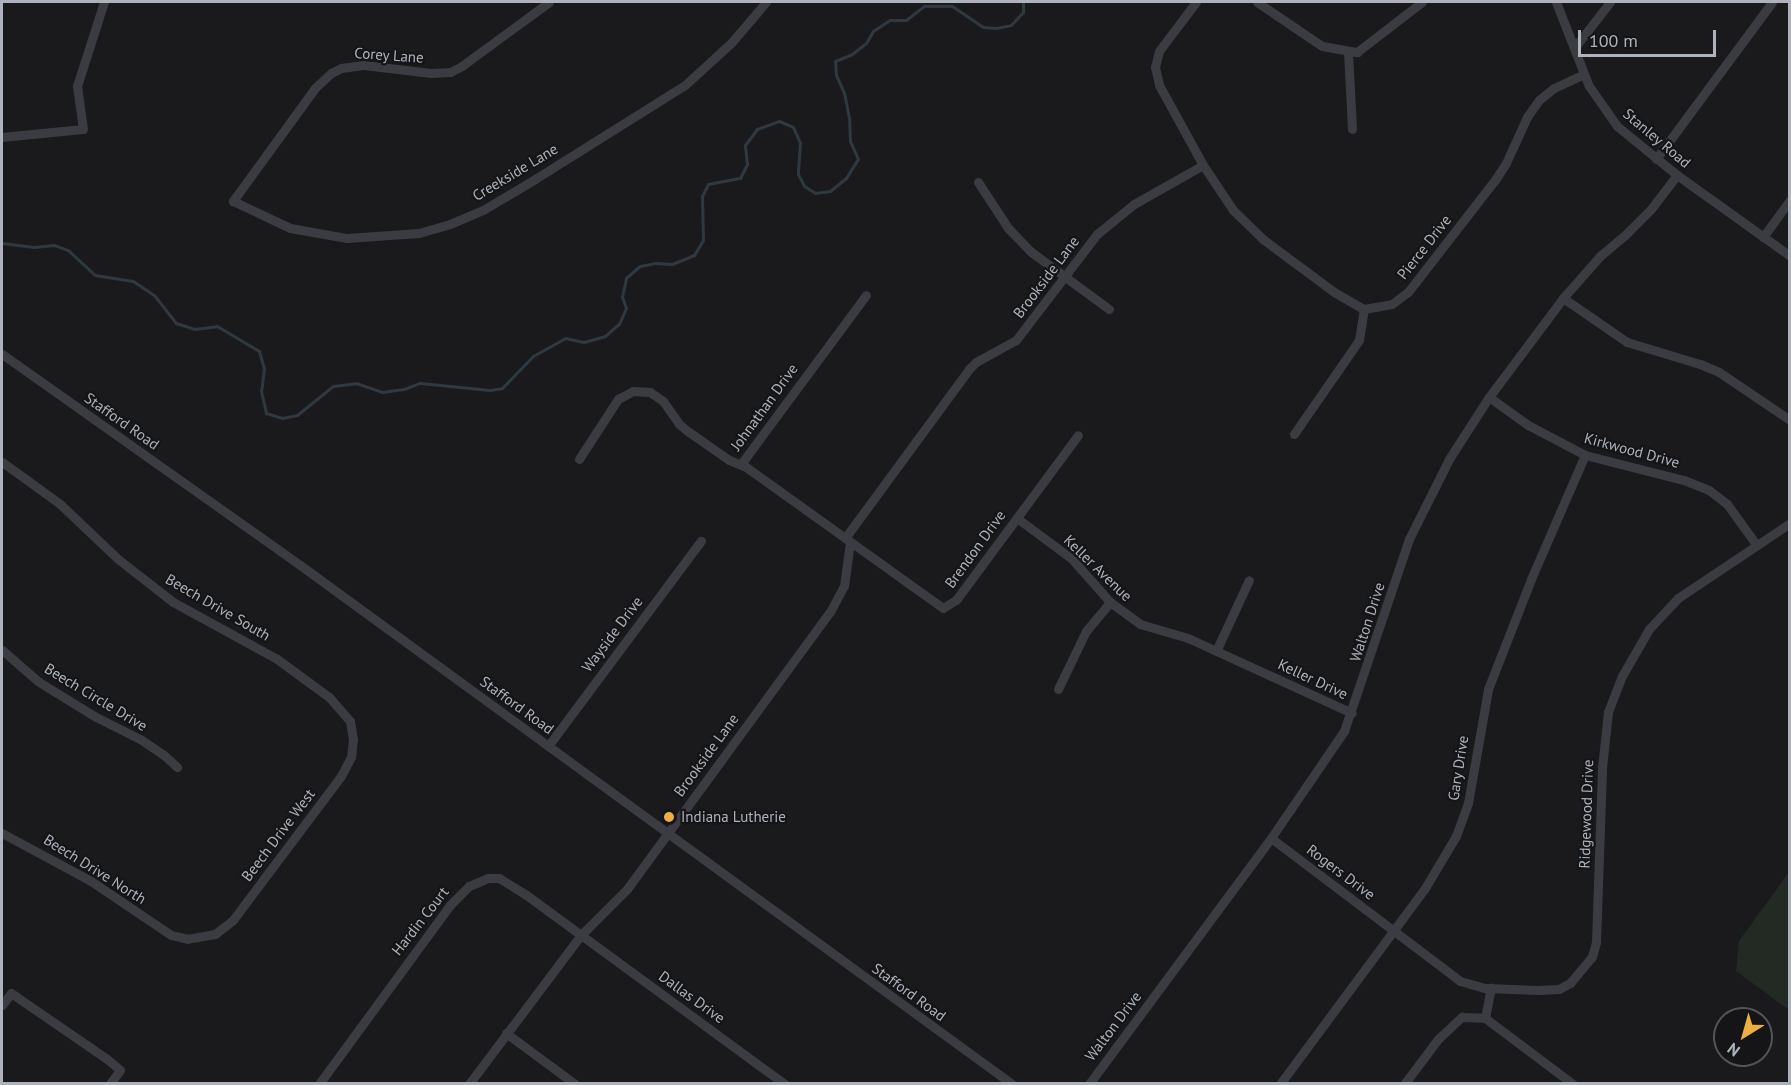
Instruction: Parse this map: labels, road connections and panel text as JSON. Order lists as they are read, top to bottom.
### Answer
{
  "streets": {
    "street": [
      "Corey Lane",
      "Stanley Road",
      "Creekside Lane",
      "Pierce Drive",
      "Brookside Lane",
      "Johnathan Drive",
      "Stafford Road",
      "Kirkwood Drive",
      "Brendon Drive",
      "Keller Avenue",
      "Beech Drive South",
      "Walton Drive",
      "Wayside Drive",
      "Keller Drive",
      "Beech Circle Drive",
      "Gary Drive",
      "Ridgewood Drive",
      "Beech Drive West",
      "Beech Drive North",
      "Rogers Drive",
      "Hardin Court",
      "Dallas Drive"
    ]
  },
  "crossings": [
    ["Corey Lane", "Creekside Lane"],
    ["Stanley Road", "Pierce Drive"],
    ["Stanley Road", "Walton Drive"],
    ["Brookside Lane", "Johnathan Drive"],
    ["Brookside Lane", "Stafford Road"],
    ["Brookside Lane", "Brendon Drive"],
    ["Brookside Lane", "Hardin Court"],
    ["Brookside Lane", "Dallas Drive"],
    ["Johnathan Drive", "Brendon Drive"],
    ["Stafford Road", "Wayside Drive"],
    ["Kirkwood Drive", "Walton Drive"],
    ["Kirkwood Drive", "Gary Drive"],
    ["Kirkwood Drive", "Ridgewood Drive"],
    ["Brendon Drive", "Keller Avenue"],
    ["Keller Avenue", "Keller Drive"],
    ["Beech Drive South", "Beech Drive West"],
    ["Walton Drive", "Keller Drive"],
    ["Walton Drive", "Rogers Drive"],
    ["Gary Drive", "Ridgewood Drive"],
    ["Gary Drive", "Rogers Drive"],
    ["Ridgewood Drive", "Rogers Drive"],
    ["Beech Drive West", "Beech Drive North"],
    ["Hardin Court", "Dallas Drive"]
  ],
  "places": ["Indiana Lutherie"],
  "scale_bar": "100 m",
  "north": "bottom left"
}
